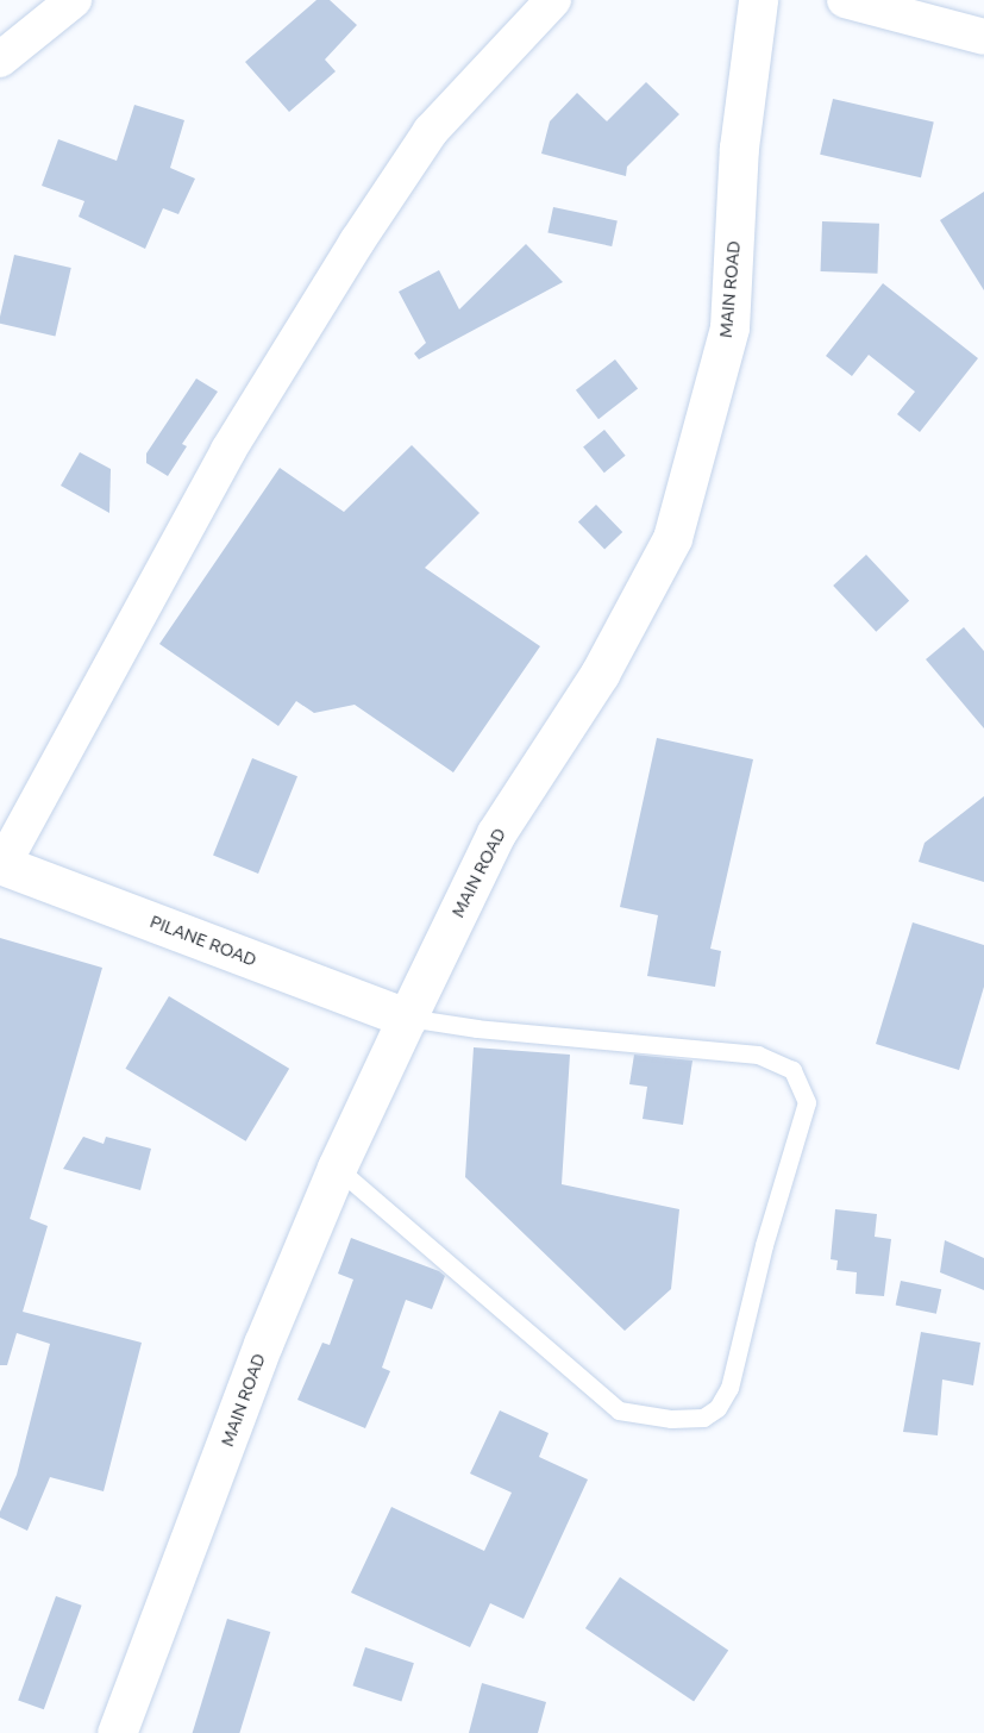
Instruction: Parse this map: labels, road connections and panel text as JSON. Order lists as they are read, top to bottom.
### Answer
{
  "streets": {
    "main road": ["MAIN ROAD", "PILANE ROAD"]
  },
  "crossings": [
    ["MAIN ROAD", "PILANE ROAD"]
  ]
}
